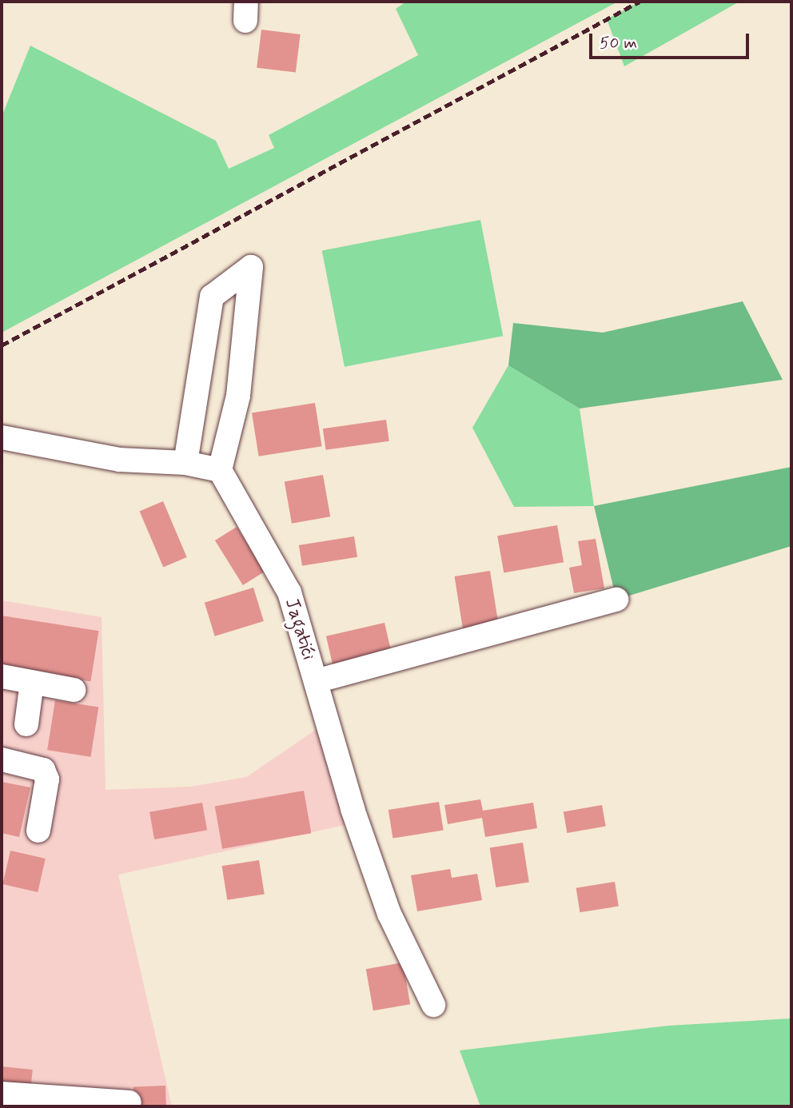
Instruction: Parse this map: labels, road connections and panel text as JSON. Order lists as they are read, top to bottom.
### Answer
{
  "streets": {
    "street": ["Jagatići"]
  },
  "scale_bar": "50 m"
}
